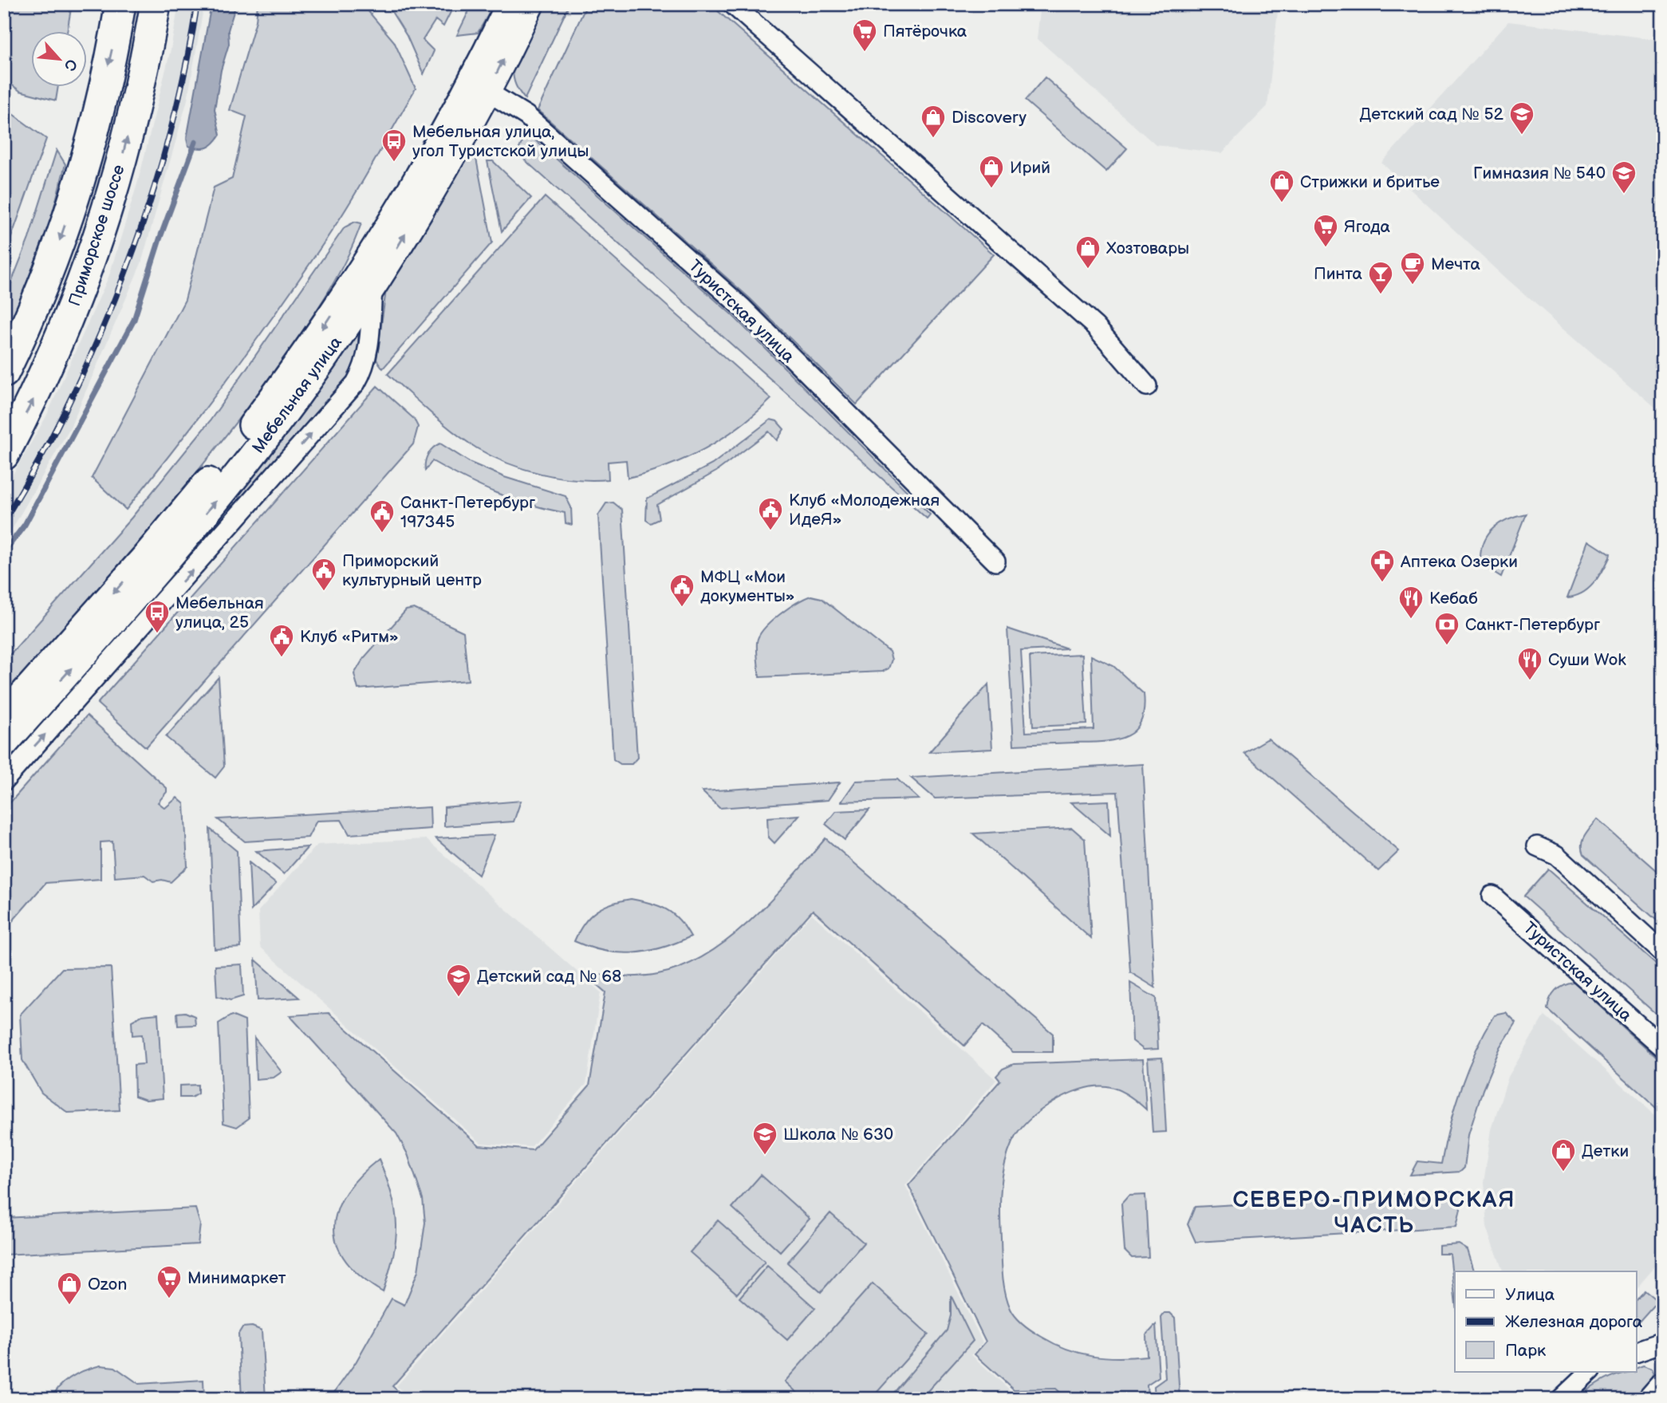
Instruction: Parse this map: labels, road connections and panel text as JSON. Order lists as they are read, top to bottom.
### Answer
{
  "streets": {
    "main road": ["Приморское шоссе"],
    "street": ["Туристская улица", "Мебельная улица"]
  },
  "crossings": [
    ["Туристская улица", "Мебельная улица"]
  ],
  "districts": ["СЕВЕРО-ПРИМОРСКАЯ ЧАСТЬ"],
  "places": {
    "supermarket": ["Пятёрочка", "Ягода", "Минимаркет"],
    "school or university": [
      "Детский сад № 52",
      "Гимназия № 540",
      "Детский сад № 68",
      "Школа № 630"
    ],
    "shop": [
      "Discovery",
      "Ирий",
      "Стрижки и бритье",
      "Хозтовары",
      "Детки",
      "Ozon"
    ],
    "bus stop": ["Мебельная улица, угол Туристской улицы", "Мебельная улица, 25"],
    "cafe": ["Мечта"],
    "bar": ["Пинта"],
    "public building": [
      "Клуб «Молодежная ИдеЯ»",
      "Санкт-Петербург 197345",
      "Приморский культурный центр",
      "МФЦ «Мои документы»",
      "Клуб «Ритм»"
    ],
    "pharmacy": ["Аптека Озерки"],
    "restaurant": ["Кебаб", "Суши Wok"],
    "bank": ["Санкт-Петербург"]
  },
  "legend": ["Улица", "Железная дорога", "Парк"],
  "north": "bottom right"
}
